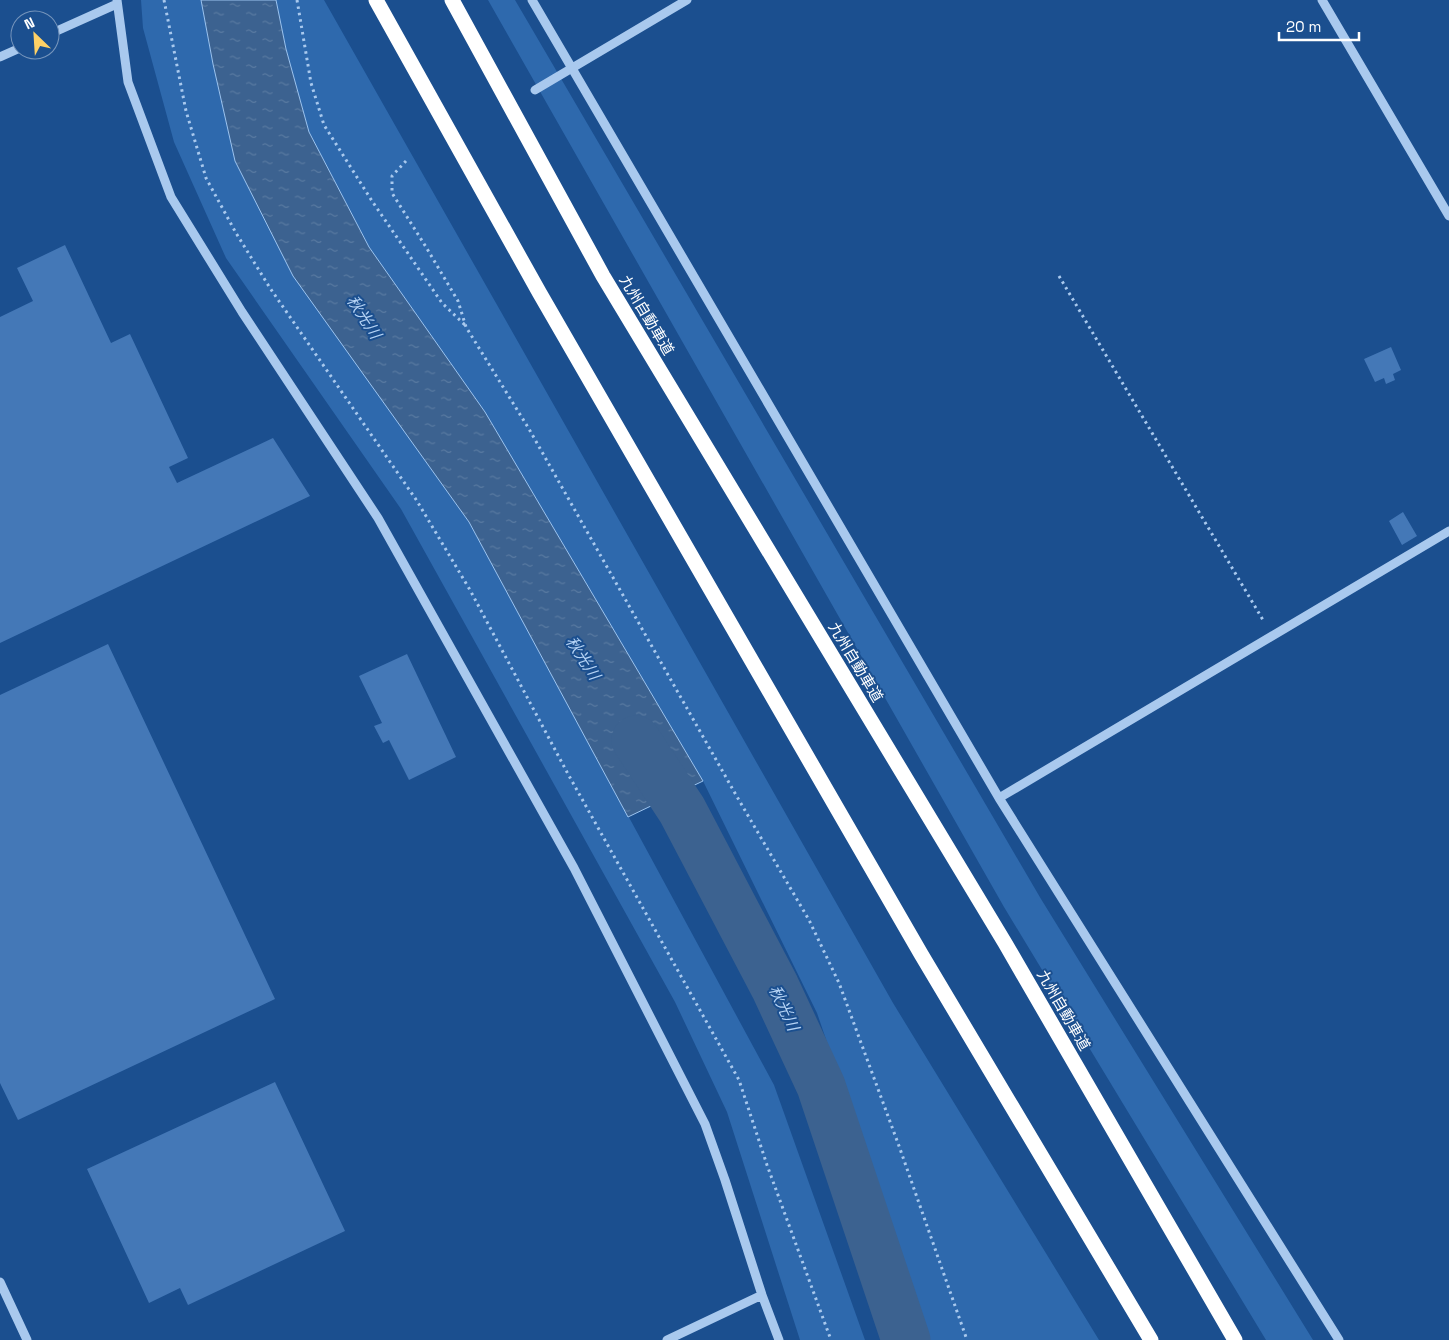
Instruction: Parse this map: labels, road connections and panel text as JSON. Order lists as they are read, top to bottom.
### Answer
{
  "streets": {
    "highway": ["九州自動車道"]
  },
  "water": ["秋光川"],
  "scale_bar": "20 m",
  "north": "top left"
}
